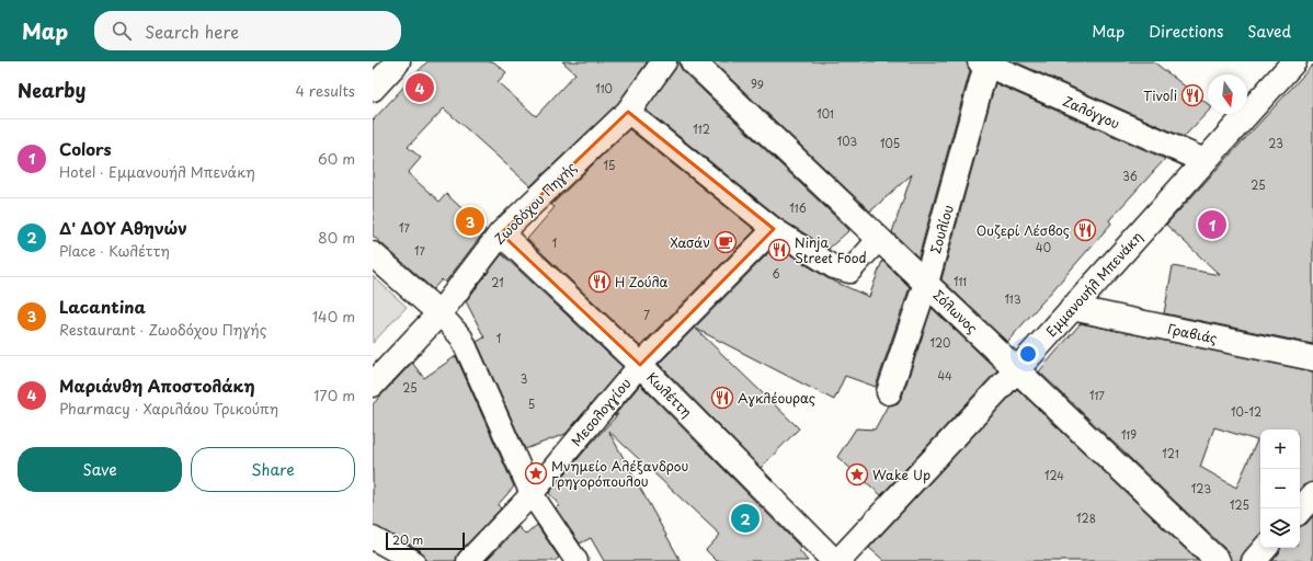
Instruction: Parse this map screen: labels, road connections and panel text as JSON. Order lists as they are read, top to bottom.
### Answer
{
  "streets": {
    "street": [
      "Ζαλόγγου",
      "Ζωοδόχου Πηγής",
      "Σουλίου",
      "Εμμανουήλ Μπενάκη",
      "Σόλωνος",
      "Γραβιάς",
      "Κωλέττη",
      "Μεσολογγίου"
    ]
  },
  "crossings": [
    ["Ζαλόγγου", "Σουλίου"],
    ["Ζαλόγγου", "Εμμανουήλ Μπενάκη"],
    ["Ζωοδόχου Πηγής", "Κωλέττη"],
    ["Σουλίου", "Σόλωνος"],
    ["Εμμανουήλ Μπενάκη", "Σόλωνος"],
    ["Εμμανουήλ Μπενάκη", "Γραβιάς"],
    ["Κωλέττη", "Μεσολογγίου"]
  ],
  "places": {
    "restaurant": [
      "Tivoli",
      "Ουζερί Λέσβος",
      "Ninja Street Food",
      "Η Ζούλα",
      "Αγκλέουρας"
    ],
    "cafe": ["Χασάν"],
    "place": ["Μνημείο Αλέξανδρου Γρηγορόπουλου", "Wake Up"]
  },
  "house_numbers": [
    "99",
    "110",
    "101",
    "112",
    "103",
    "105",
    "23",
    "15",
    "36",
    "25",
    "116",
    "17",
    "1",
    "40",
    "17",
    "6",
    "111",
    "21",
    "113",
    "7",
    "1",
    "120",
    "44",
    "3",
    "25",
    "117",
    "5",
    "10-12",
    "119",
    "121",
    "124",
    "123",
    "125",
    "128"
  ],
  "scale_bar": "20 m",
  "north": "bottom",
  "page": {
    "header": "Map",
    "search": "Search here",
    "nav": ["Map", "Directions", "Saved"],
    "heading": ["Nearby", "4 results"],
    "pins": [
      "4",
      "3",
      "1",
      "2"
    ],
    "list": [
      {
        "mark": "1",
        "name": "Colors",
        "note": "Hotel · Εμμανουήλ Μπενάκη",
        "value": "60 m"
      },
      {
        "mark": "2",
        "name": "Δ' ΔΟΥ Αθηνών",
        "note": "Place · Κωλέττη",
        "value": "80 m"
      },
      {
        "mark": "3",
        "name": "Lacantina",
        "note": "Restaurant · Ζωοδόχου Πηγής",
        "value": "140 m"
      },
      {
        "mark": "4",
        "name": "Μαριάνθη Αποστολάκη",
        "note": "Pharmacy · Χαριλάου Τρικούπη",
        "value": "170 m"
      }
    ],
    "map_buttons": ["+", "−"],
    "buttons": ["Save", "Share"],
    "scale": "20 m"
  }
}
